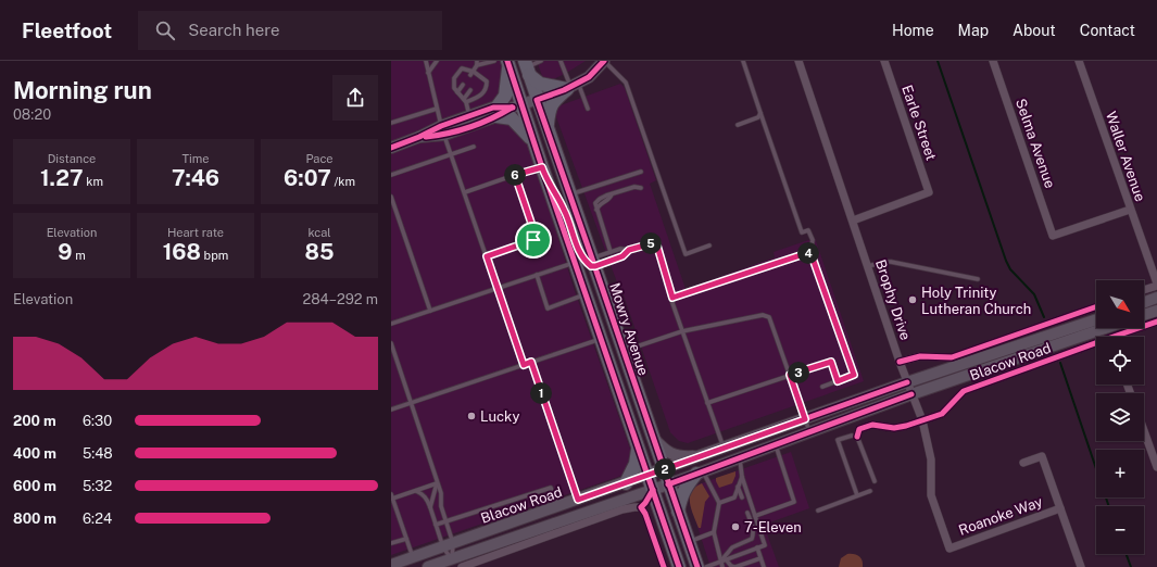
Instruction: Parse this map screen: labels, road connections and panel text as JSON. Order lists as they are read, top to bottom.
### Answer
{
  "streets": {
    "main road": ["Mowry Avenue", "Blacow Road"],
    "street": [
      "Earle Street",
      "Selma Avenue",
      "Waller Avenue",
      "Brophy Drive",
      "Roanoke Way"
    ]
  },
  "crossings": [
    ["Earle Street", "Brophy Drive"],
    ["Selma Avenue", "Waller Avenue"],
    ["Brophy Drive", "Blacow Road"],
    ["Brophy Drive", "Roanoke Way"],
    ["Mowry Avenue", "Blacow Road"]
  ],
  "places": ["Holy Trinity Lutheran Church", "Lucky", "7-Eleven"],
  "north": "bottom right",
  "page": {
    "header": "Fleetfoot",
    "search": "Search here",
    "nav": [
      "Home",
      "Map",
      "About",
      "Contact"
    ],
    "heading": ["Morning run", "08:20"],
    "stats": [
      ["Distance", "1.27 km"],
      ["Time", "7:46"],
      ["Pace", "6:07 /km"],
      ["Elevation", "9 m"],
      ["Heart rate", "168 bpm"],
      ["kcal", "85"]
    ],
    "pins": [
      "6",
      "5",
      "4",
      "3",
      "1",
      "2"
    ],
    "map_buttons": ["+", "−"],
    "chart": ["Elevation", "284–292 m"],
    "list": [
      {
        "name": "200 m",
        "note": "6:30"
      },
      {
        "name": "400 m",
        "note": "5:48"
      },
      {
        "name": "600 m",
        "note": "5:32"
      },
      {
        "name": "800 m",
        "note": "6:24"
      }
    ]
  }
}
